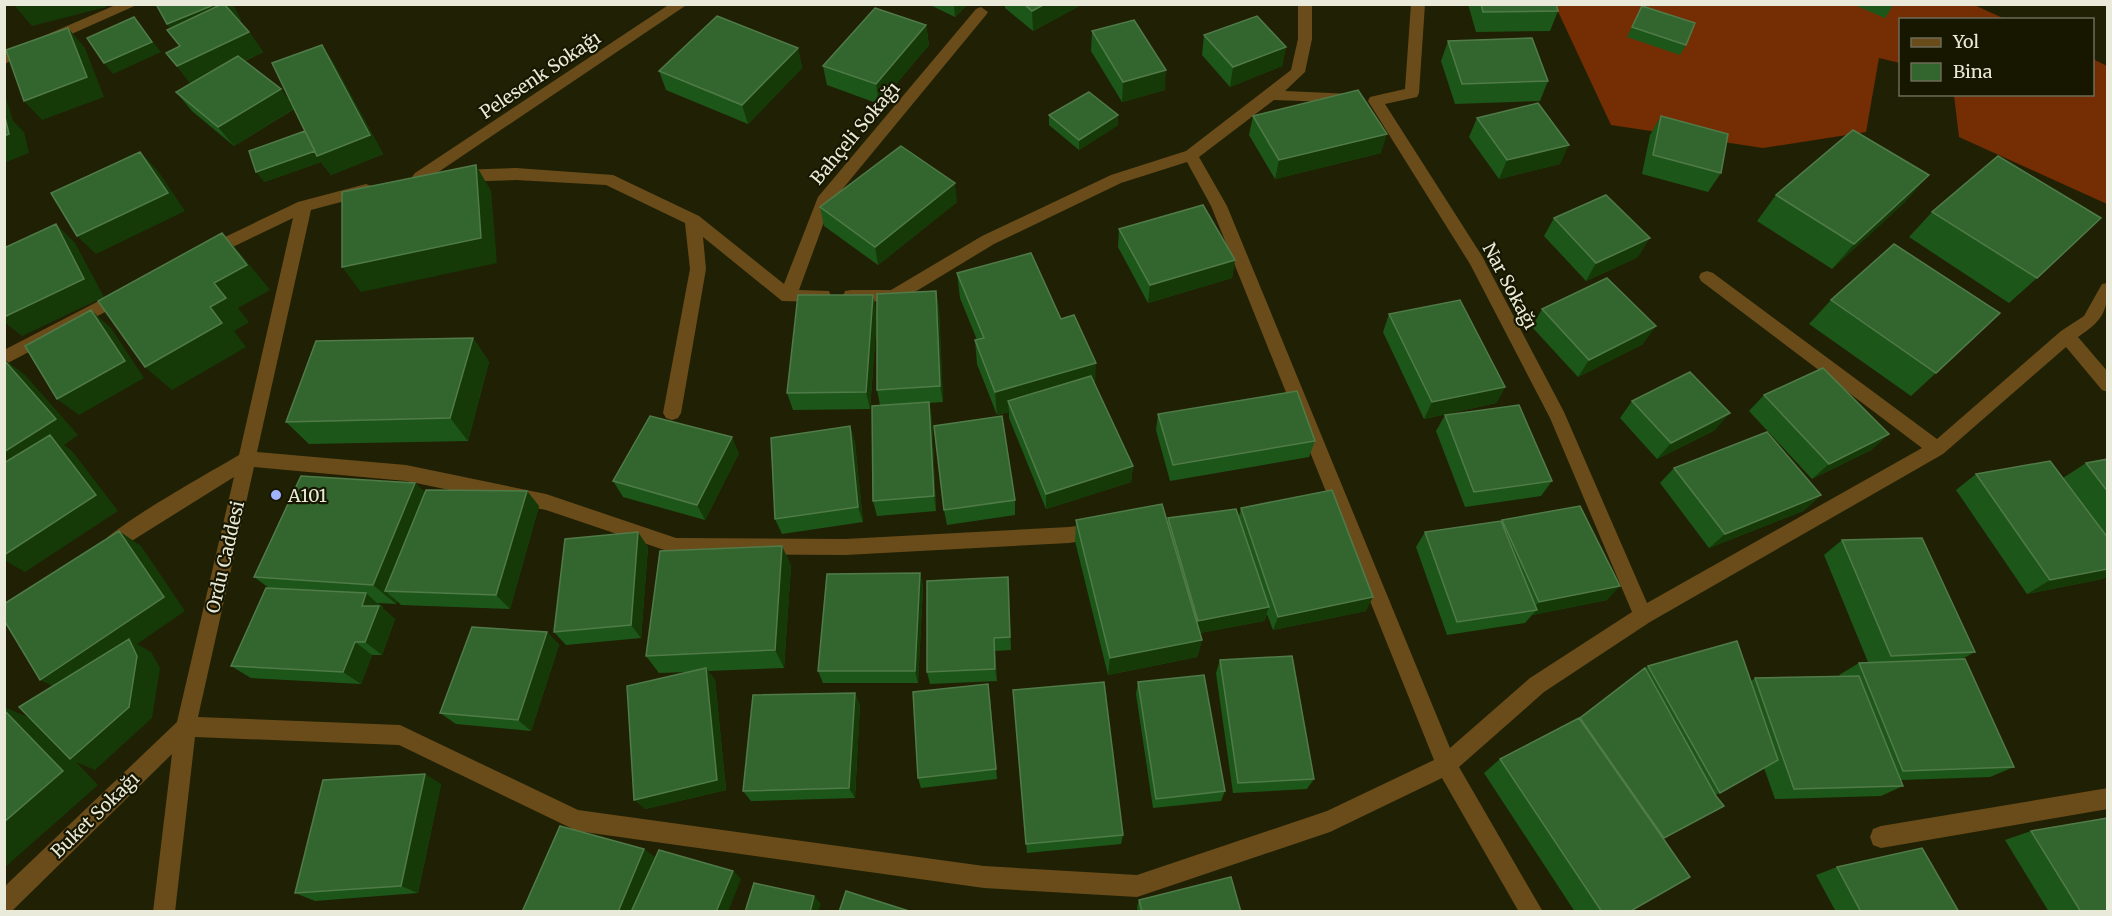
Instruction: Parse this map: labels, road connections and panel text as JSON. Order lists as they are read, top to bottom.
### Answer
{
  "streets": {
    "street": [
      "Pelesenk Sokağı",
      "Bahçeli Sokağı",
      "Nar Sokağı",
      "Ordu Caddesi",
      "Buket Sokağı"
    ]
  },
  "crossings": [
    ["Ordu Caddesi", "Buket Sokağı"]
  ],
  "places": ["A101"],
  "legend": ["Yol", "Bina"]
}
